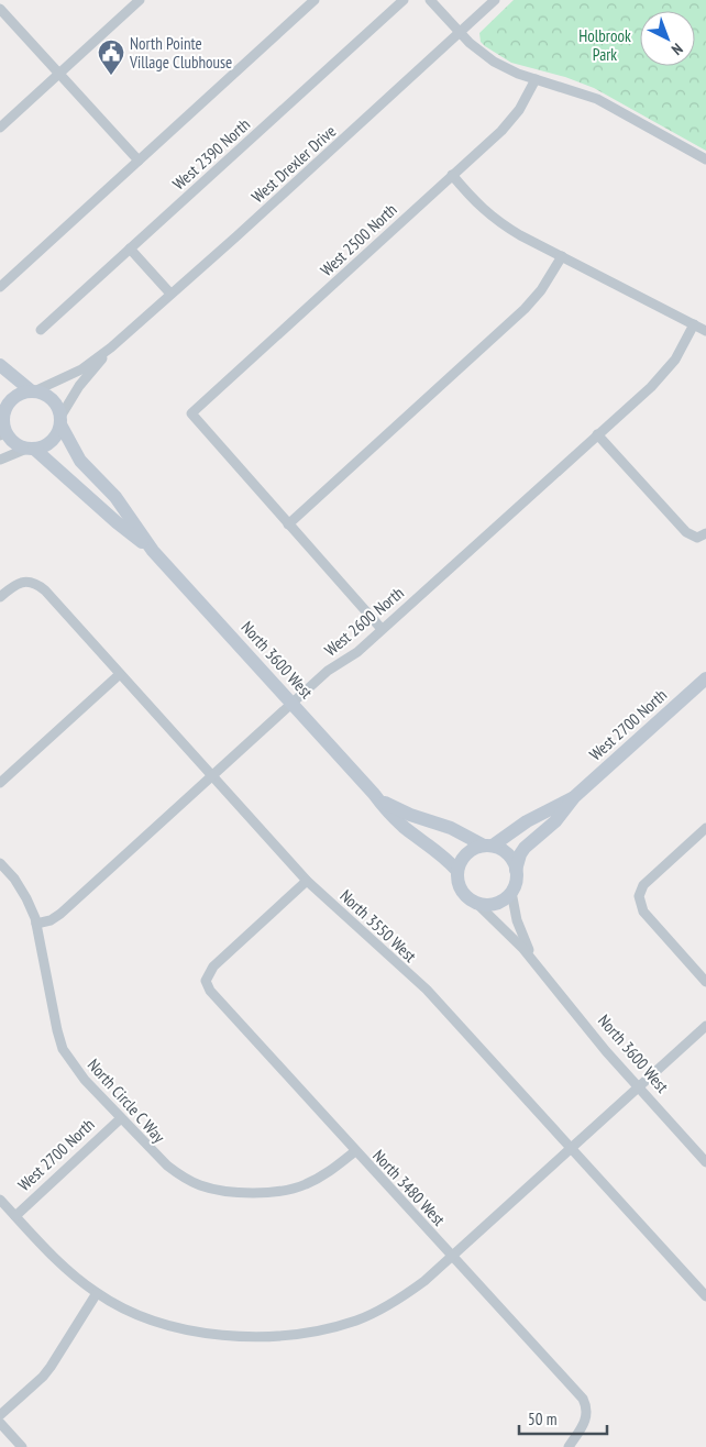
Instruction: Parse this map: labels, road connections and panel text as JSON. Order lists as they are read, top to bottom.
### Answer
{
  "streets": {
    "street": [
      "West 2390 North",
      "West Drexler Drive",
      "West 2500 North",
      "West 2600 North",
      "North 3600 West",
      "West 2700 North",
      "North 3550 West",
      "North Circle C Way",
      "North 3480 West"
    ]
  },
  "crossings": [
    ["West Drexler Drive", "North 3600 West"],
    ["West 2600 North", "North 3600 West"],
    ["West 2600 North", "North 3550 West"],
    ["West 2600 North", "North Circle C Way"],
    ["North 3600 West", "West 2700 North"],
    ["West 2700 North", "North Circle C Way"],
    ["North 3550 West", "North 3480 West"],
    ["North Circle C Way", "North 3480 West"]
  ],
  "parks": ["Holbrook Park"],
  "places": {
    "public building": ["North Pointe Village Clubhouse"]
  },
  "scale_bar": "50 m",
  "north": "bottom right"
}
